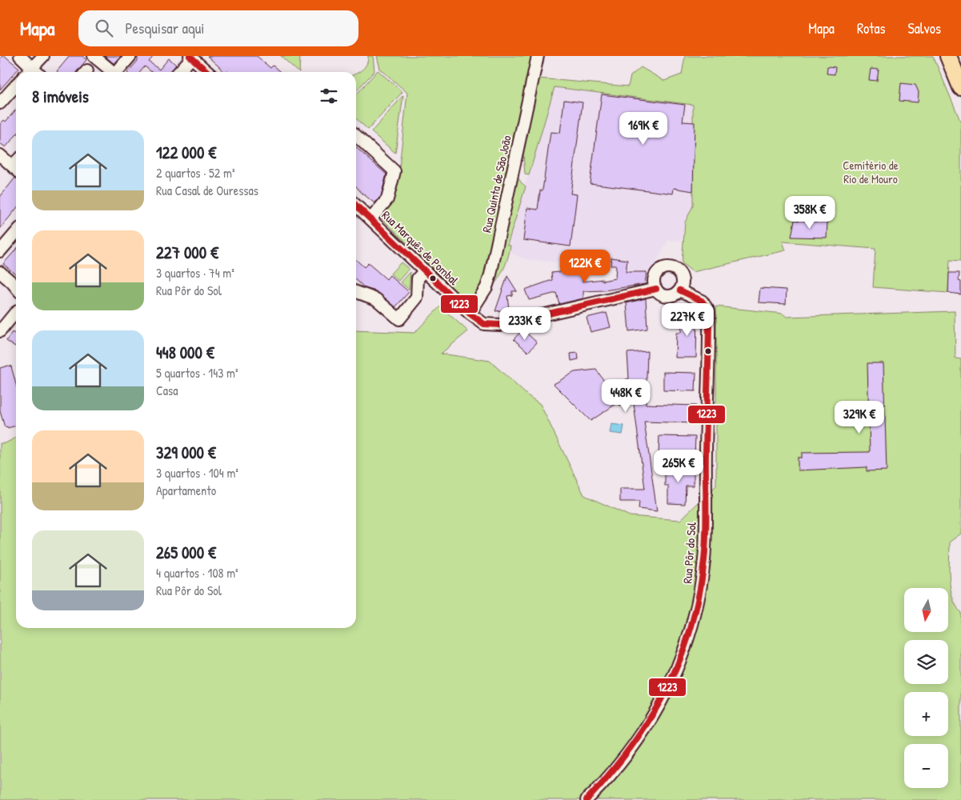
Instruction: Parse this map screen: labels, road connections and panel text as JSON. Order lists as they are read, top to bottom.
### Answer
{
  "streets": {
    "street": ["Rua Quinta de São João", "Rua Marquês de Pombal", "Rua Pôr do Sol"]
  },
  "crossings": [
    ["Rua Quinta de São João", "Rua Marquês de Pombal"],
    ["Rua Marquês de Pombal", "Rua Pôr do Sol"]
  ],
  "parks": ["Cemitério de Rio de Mouro"],
  "lines": ["transit line 1223"],
  "north": "bottom",
  "page": {
    "header": "Mapa",
    "search": "Pesquisar aqui",
    "nav": ["Mapa", "Rotas", "Salvos"],
    "heading": "8 imóveis",
    "price": [
      "169K €",
      "358K €",
      "122K €",
      "227K €",
      "233K €",
      "448K €",
      "329K €",
      "265K €"
    ],
    "list": [
      {
        "name": "122 000 €",
        "note": "2 quartos · 52 m² · Rua Casal de Ouressas"
      },
      {
        "name": "227 000 €",
        "note": "3 quartos · 74 m² · Rua Pôr do Sol"
      },
      {
        "name": "448 000 €",
        "note": "5 quartos · 143 m² · Casa"
      },
      {
        "name": "329 000 €",
        "note": "3 quartos · 104 m² · Apartamento"
      },
      {
        "name": "265 000 €",
        "note": "4 quartos · 108 m² · Rua Pôr do Sol"
      }
    ],
    "map_buttons": ["+", "−"]
  }
}
